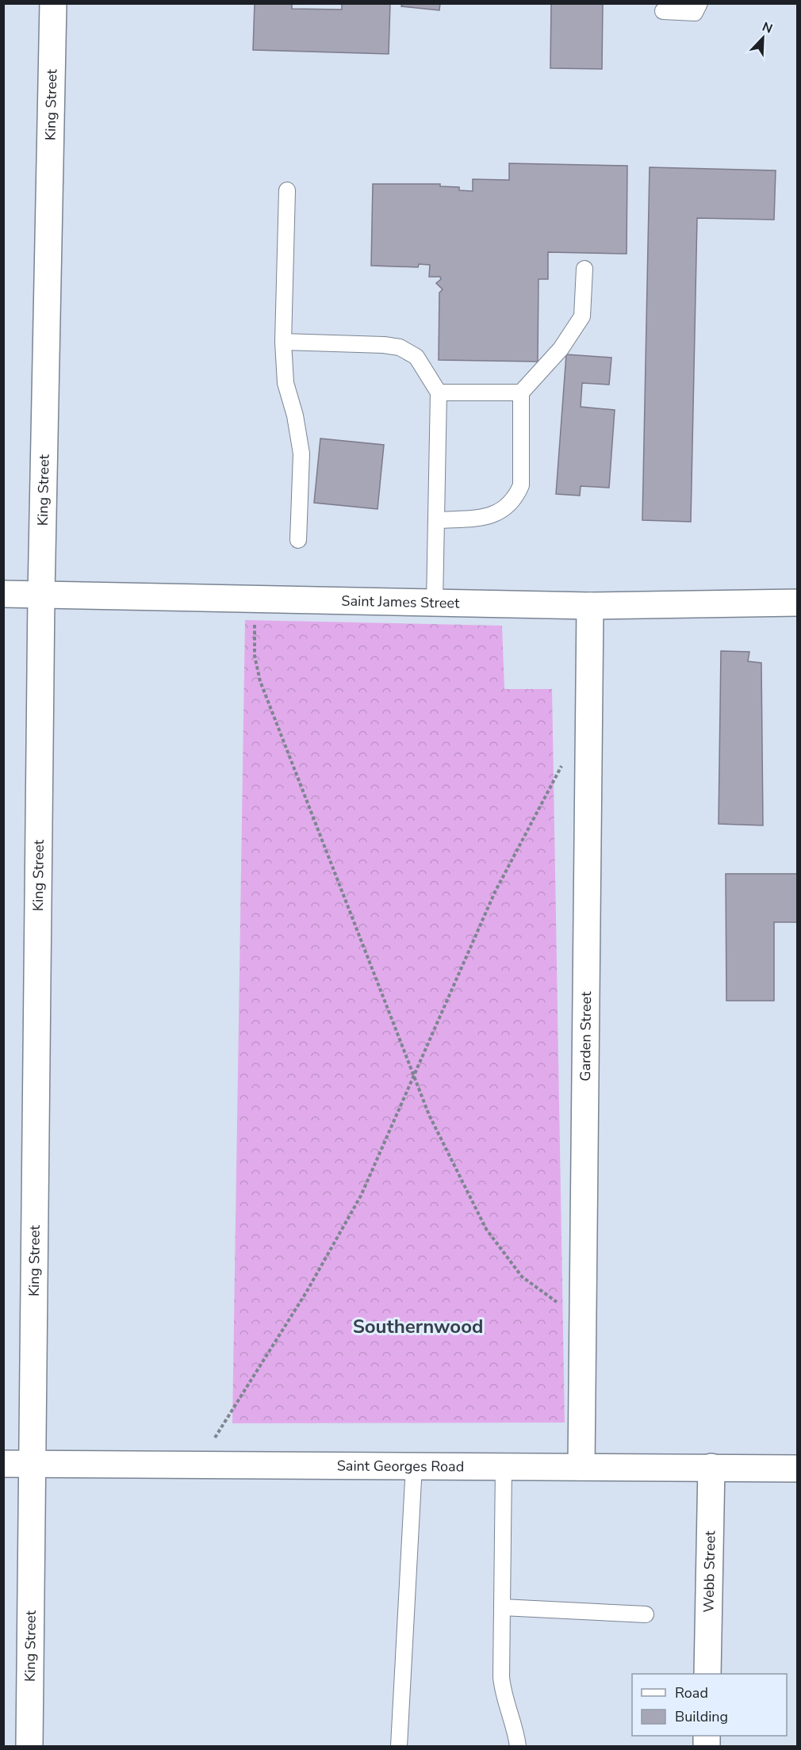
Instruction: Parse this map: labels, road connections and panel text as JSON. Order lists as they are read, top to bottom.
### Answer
{
  "streets": {
    "street": [
      "King Street",
      "Saint James Street",
      "Garden Street",
      "Saint Georges Road",
      "Webb Street"
    ]
  },
  "crossings": [
    ["King Street", "Saint James Street"],
    ["King Street", "Saint Georges Road"],
    ["Saint James Street", "Garden Street"],
    ["Garden Street", "Saint Georges Road"],
    ["Saint Georges Road", "Webb Street"]
  ],
  "districts": ["Southernwood"],
  "legend": ["Road", "Building"],
  "north": "top right"
}
